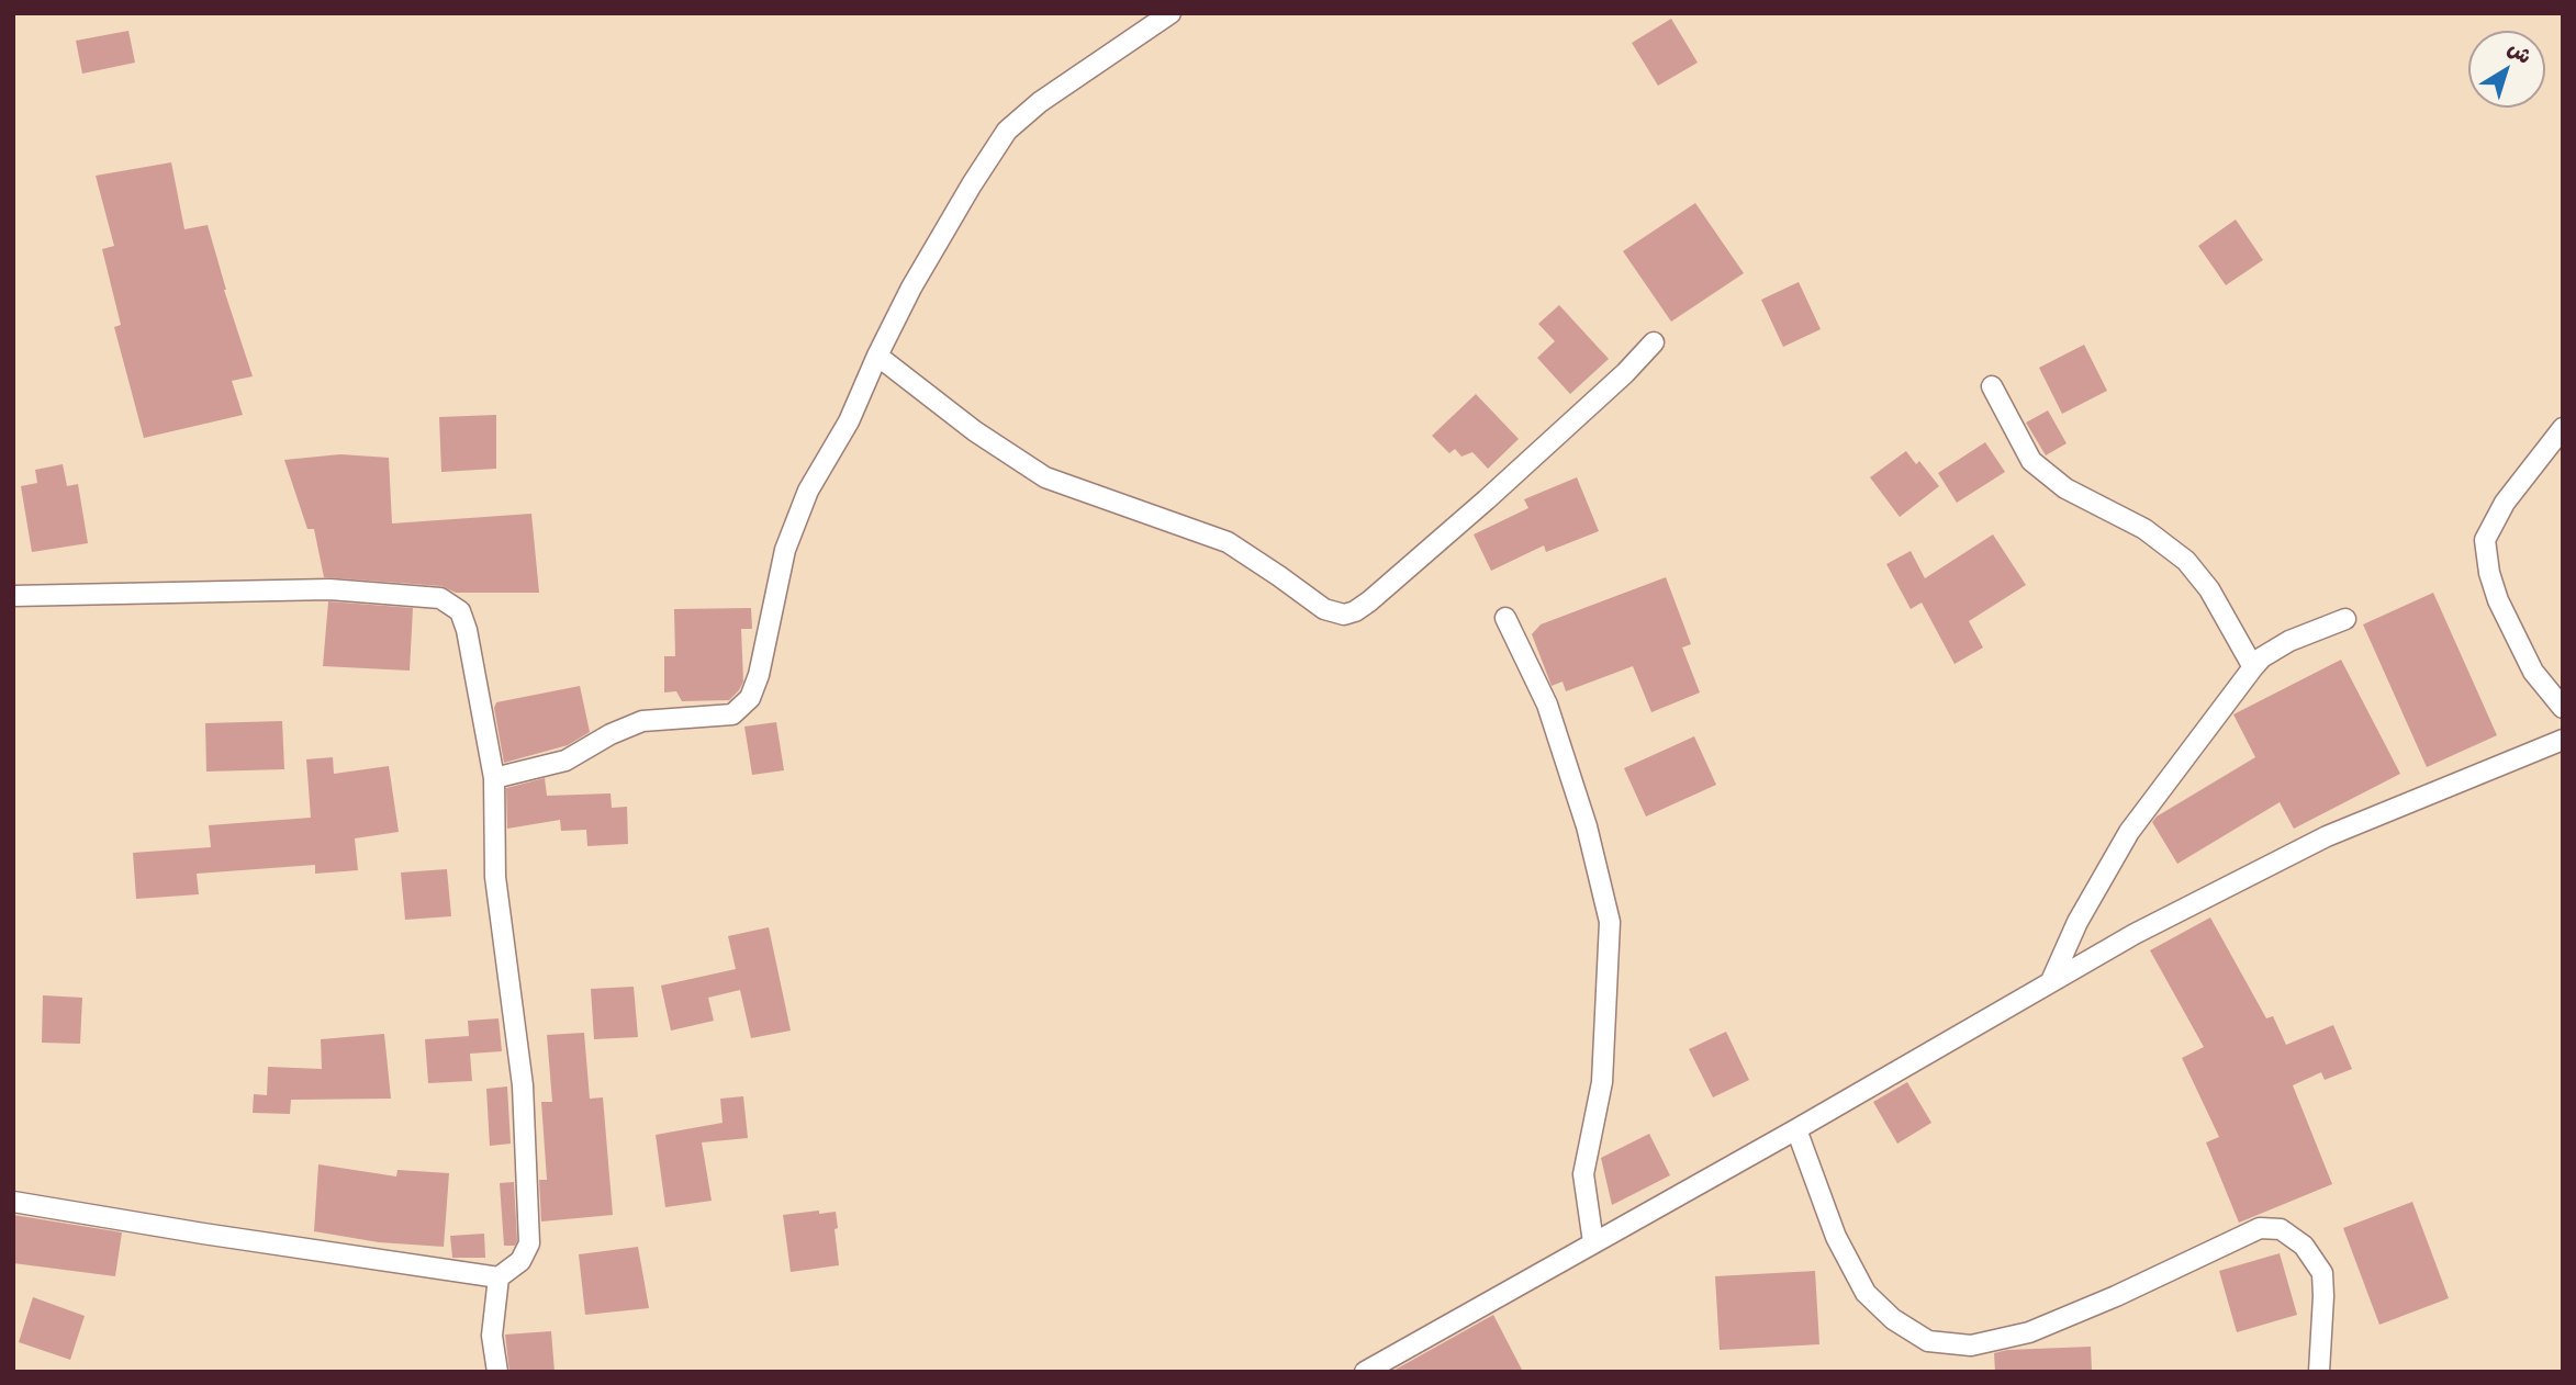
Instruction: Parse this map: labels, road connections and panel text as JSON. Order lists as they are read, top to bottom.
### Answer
{
  "north": "top right"
}
